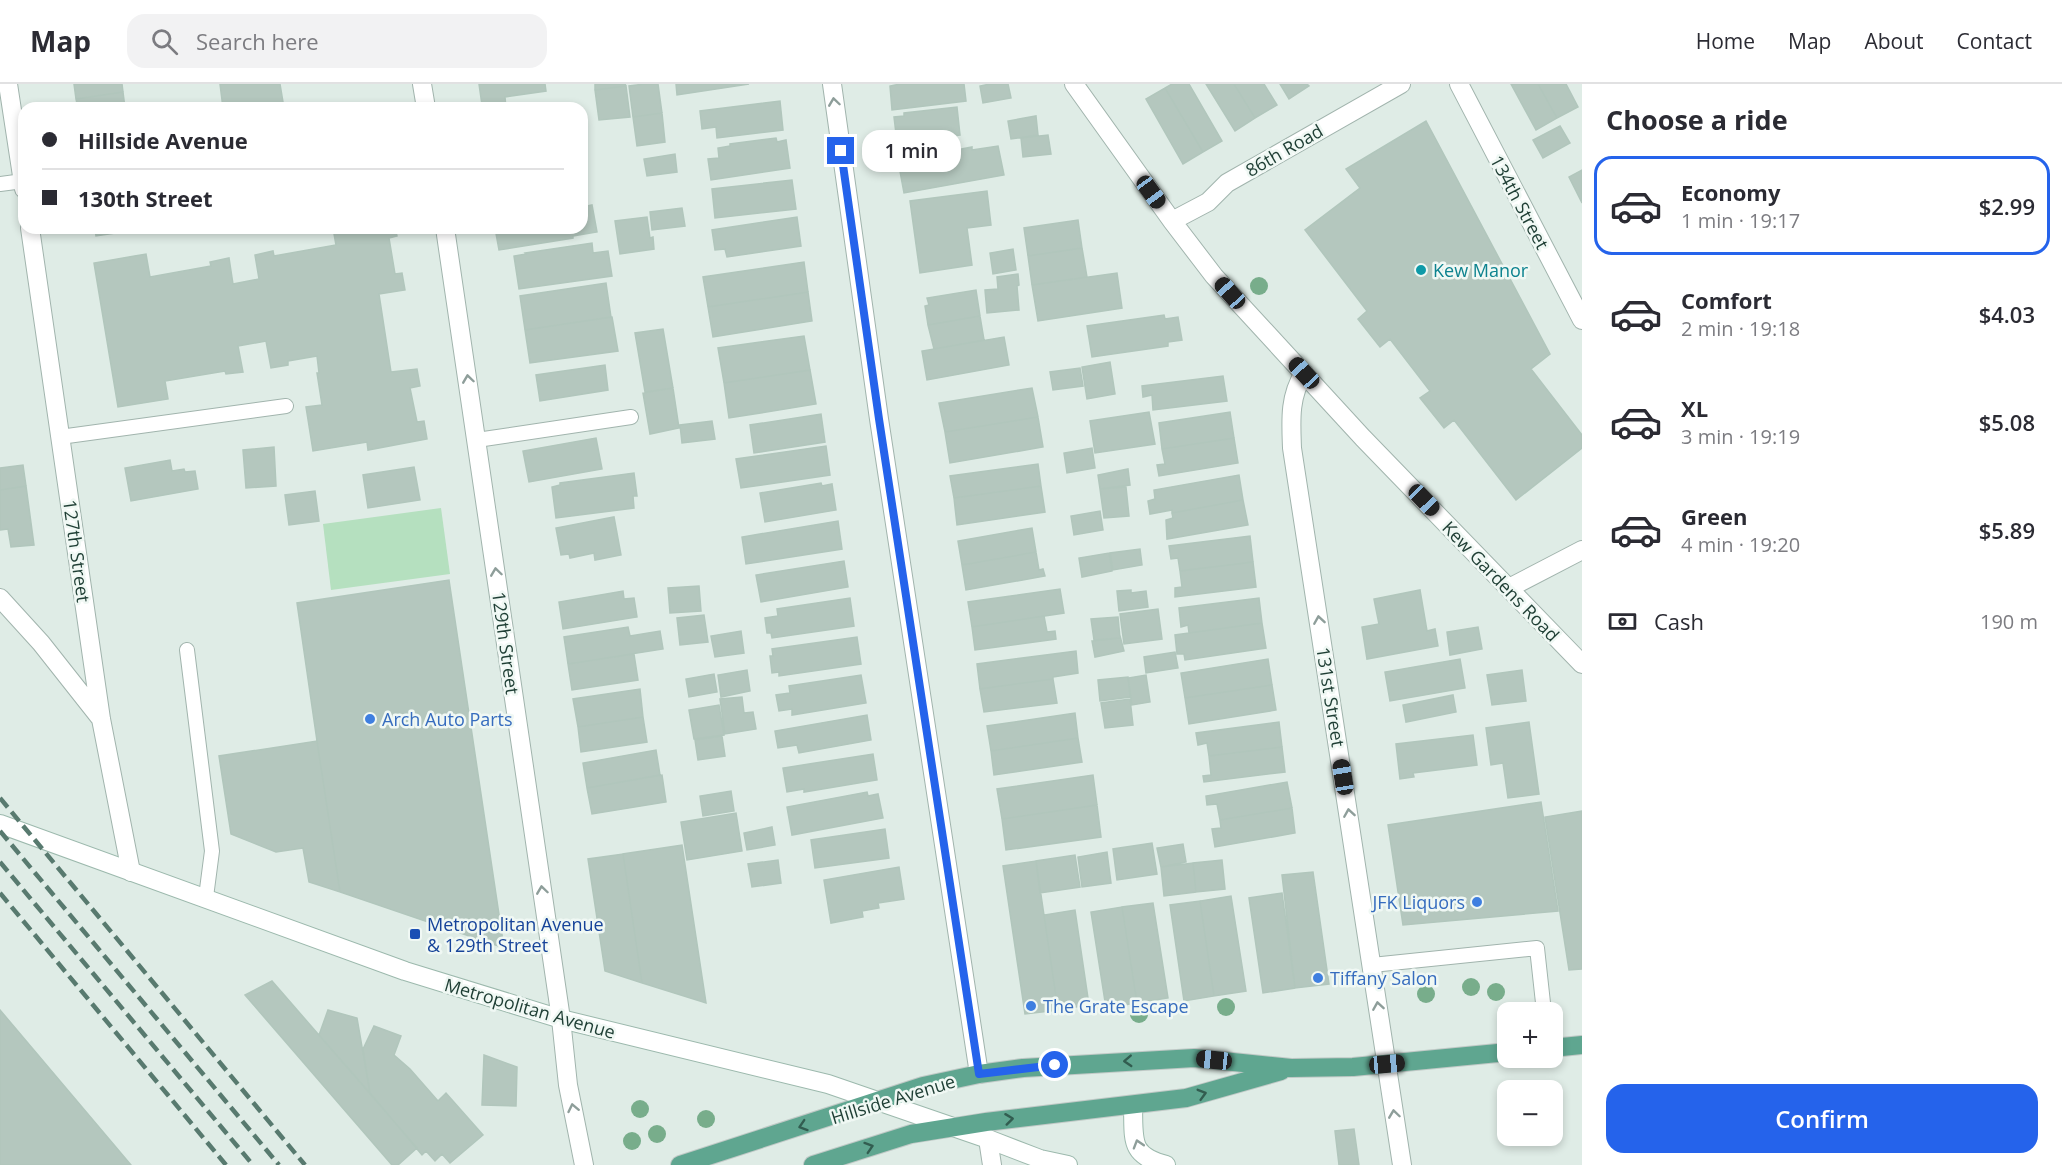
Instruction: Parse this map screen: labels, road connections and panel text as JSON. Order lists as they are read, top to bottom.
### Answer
{
  "streets": {
    "main road": ["Hillside Avenue"],
    "street": [
      "86th Road",
      "134th Street",
      "127th Street",
      "Kew Gardens Road",
      "129th Street",
      "131st Street",
      "Metropolitan Avenue"
    ]
  },
  "crossings": [
    ["86th Road", "Kew Gardens Road"],
    ["127th Street", "Metropolitan Avenue"],
    ["Kew Gardens Road", "131st Street"],
    ["129th Street", "Metropolitan Avenue"],
    ["131st Street", "Hillside Avenue"],
    ["Metropolitan Avenue", "Hillside Avenue"]
  ],
  "one_way": ["129th Street", "131st Street"],
  "places": {
    "other": [
      "Kew Manor",
      "Arch Auto Parts",
      "JFK Liquors",
      "Tiffany Salon",
      "The Grate Escape"
    ],
    "transit": ["Metropolitan Avenue & 129th Street"]
  },
  "page": {
    "header": "Map",
    "search": "Search here",
    "nav": [
      "Home",
      "Map",
      "About",
      "Contact"
    ],
    "heading": "Choose a ride",
    "banner": ["Hillside Avenue", "130th Street"],
    "bubble": "1 min",
    "list": [
      {
        "name": "Economy",
        "note": "1 min · 19:17",
        "value": "$2.99"
      },
      {
        "name": "Comfort",
        "note": "2 min · 19:18",
        "value": "$4.03"
      },
      {
        "name": "XL",
        "note": "3 min · 19:19",
        "value": "$5.08"
      },
      {
        "name": "Green",
        "note": "4 min · 19:20",
        "value": "$5.89"
      }
    ],
    "pay": ["Cash", "190 m"],
    "map_buttons": ["+", "−"],
    "buttons": "Confirm"
  }
}
